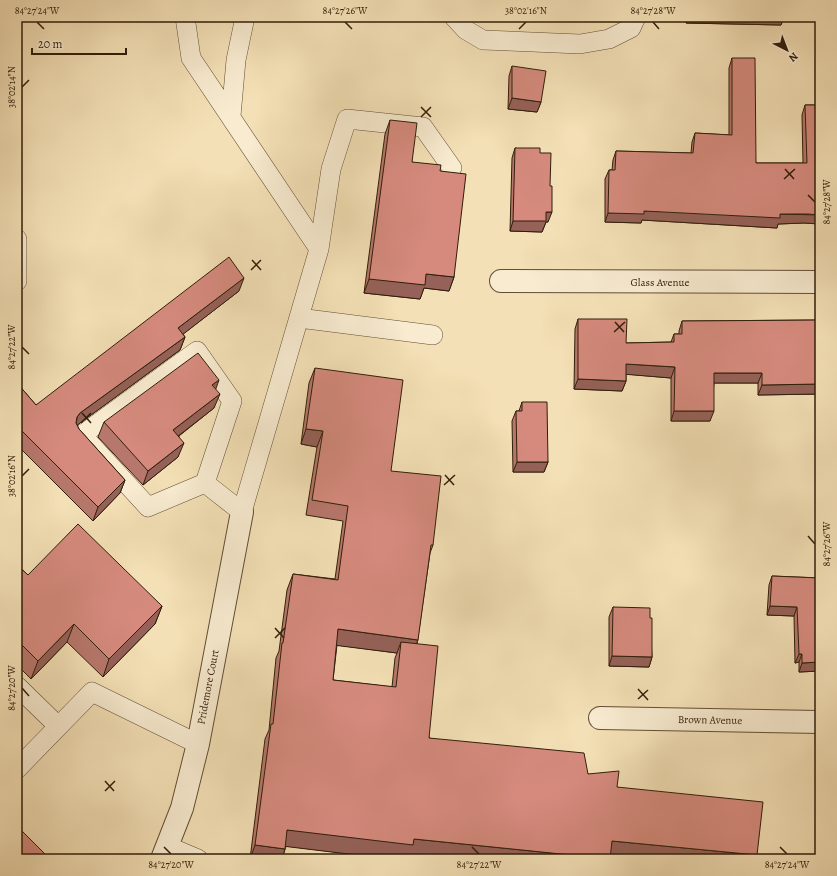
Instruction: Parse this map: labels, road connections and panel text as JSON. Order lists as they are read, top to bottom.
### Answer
{
  "streets": {
    "street": ["Glass Avenue", "Pridemore Court", "Brown Avenue"]
  },
  "scale_bar": "20 m",
  "north": "bottom right",
  "coordinates": [
    "84°27'24\"W",
    "84°27'26\"W",
    "38°02'16\"N",
    "84°27'28\"W",
    "38°02'14\"N",
    "84°27'22\"W",
    "84°27'20\"W"
  ]
}
